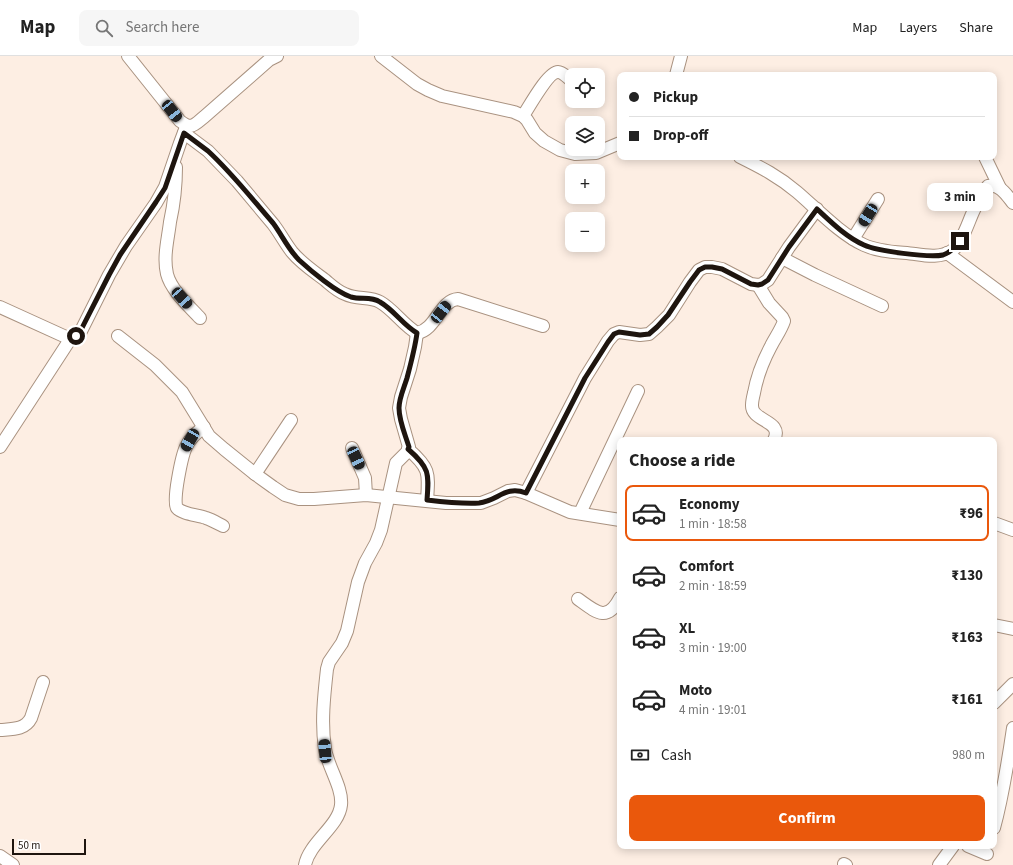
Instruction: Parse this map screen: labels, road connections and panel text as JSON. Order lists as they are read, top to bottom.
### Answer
{
  "scale_bar": "50 m",
  "page": {
    "header": "Map",
    "search": "Search here",
    "nav": ["Map", "Layers", "Share"],
    "map_buttons": ["+", "−"],
    "banner": ["Pickup", "Drop-off"],
    "bubble": "3 min",
    "heading": "Choose a ride",
    "list": [
      {
        "name": "Economy",
        "note": "1 min · 18:58",
        "value": "₹96"
      },
      {
        "name": "Comfort",
        "note": "2 min · 18:59",
        "value": "₹130"
      },
      {
        "name": "XL",
        "note": "3 min · 19:00",
        "value": "₹163"
      },
      {
        "name": "Moto",
        "note": "4 min · 19:01",
        "value": "₹161"
      }
    ],
    "pay": ["Cash", "980 m"],
    "buttons": "Confirm",
    "scale": "50 m"
  }
}
